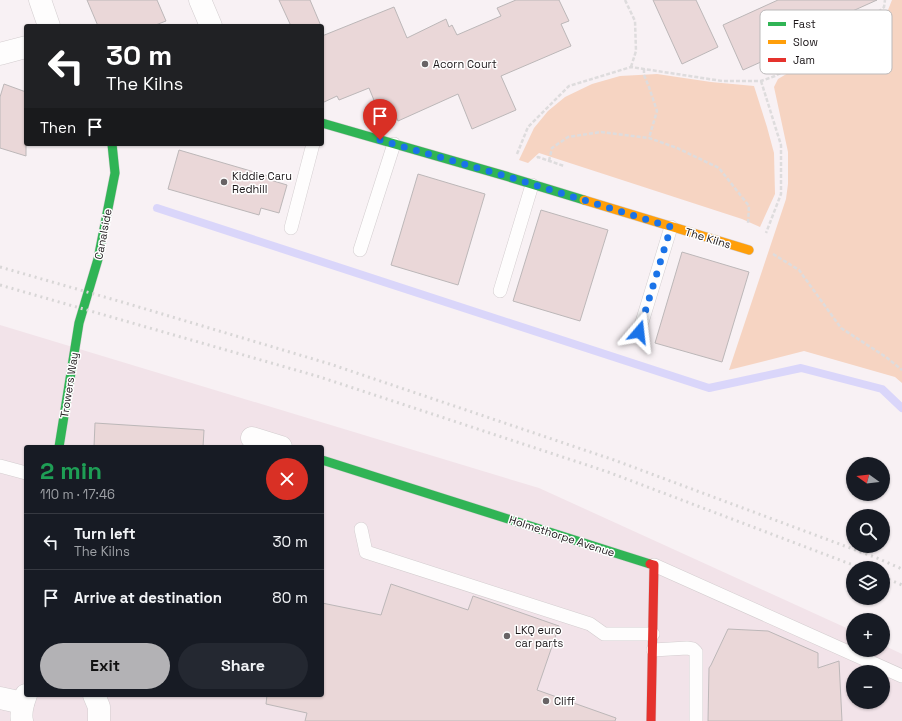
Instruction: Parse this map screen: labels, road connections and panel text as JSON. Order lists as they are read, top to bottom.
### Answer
{
  "streets": {
    "street": [
      "Canalside",
      "The Kilns",
      "Trowers Way",
      "Holmethorpe Avenue"
    ]
  },
  "crossings": [
    ["Canalside", "Trowers Way"]
  ],
  "places": [
    "Acorn Court",
    "Kiddie Caru Redhill",
    "LKQ euro car parts",
    "Cliff"
  ],
  "legend": ["Fast", "Slow", "Jam"],
  "north": "left",
  "page": {
    "turn": ["30 m", "The Kilns"],
    "then": "Then",
    "heading": ["2 min", "110 m · 17:46"],
    "map_buttons": ["+", "−"],
    "list": [
      {
        "name": "Turn left",
        "note": "The Kilns",
        "value": "30 m"
      },
      {
        "name": "Arrive at destination",
        "value": "80 m"
      }
    ],
    "buttons": ["Exit", "Share"]
  }
}
